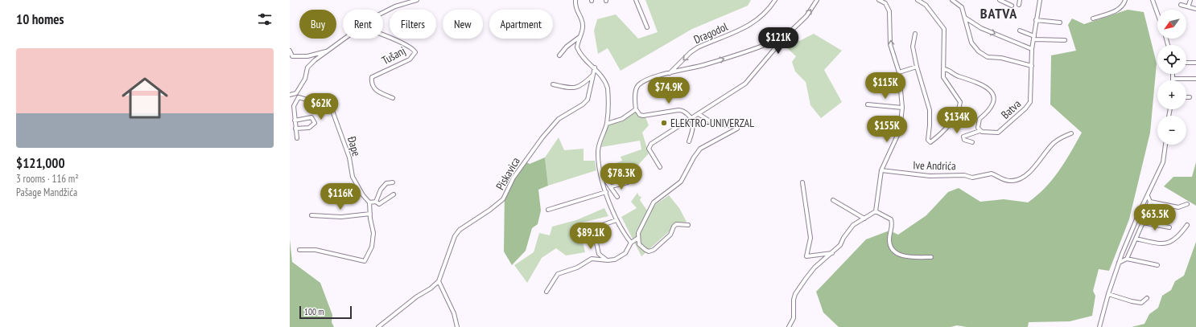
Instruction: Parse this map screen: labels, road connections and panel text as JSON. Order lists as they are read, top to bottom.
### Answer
{
  "streets": {
    "street": [
      "Dragodol",
      "Tušanj",
      "Batva",
      "Đape",
      "Ive Andrića",
      "Piskavica"
    ]
  },
  "crossings": [
    ["Batva", "Ive Andrića"]
  ],
  "districts": ["BATVA"],
  "places": ["ELEKTRO-UNIVERZAL"],
  "scale_bar": "100 m",
  "north": "bottom left",
  "page": {
    "heading": "10 homes",
    "map_buttons": ["+", "−"],
    "chip": [
      "Buy",
      "Rent",
      "Filters",
      "New",
      "Apartment"
    ],
    "price": [
      "$121K",
      "$115K",
      "$74.9K",
      "$62K",
      "$134K",
      "$155K",
      "$78.3K",
      "$116K",
      "$63.5K",
      "$89.1K"
    ],
    "list": [
      {
        "name": "$121,000",
        "note": "3 rooms · 116 m² · Pašage Mandžića"
      }
    ],
    "scale": "100 m"
  }
}
